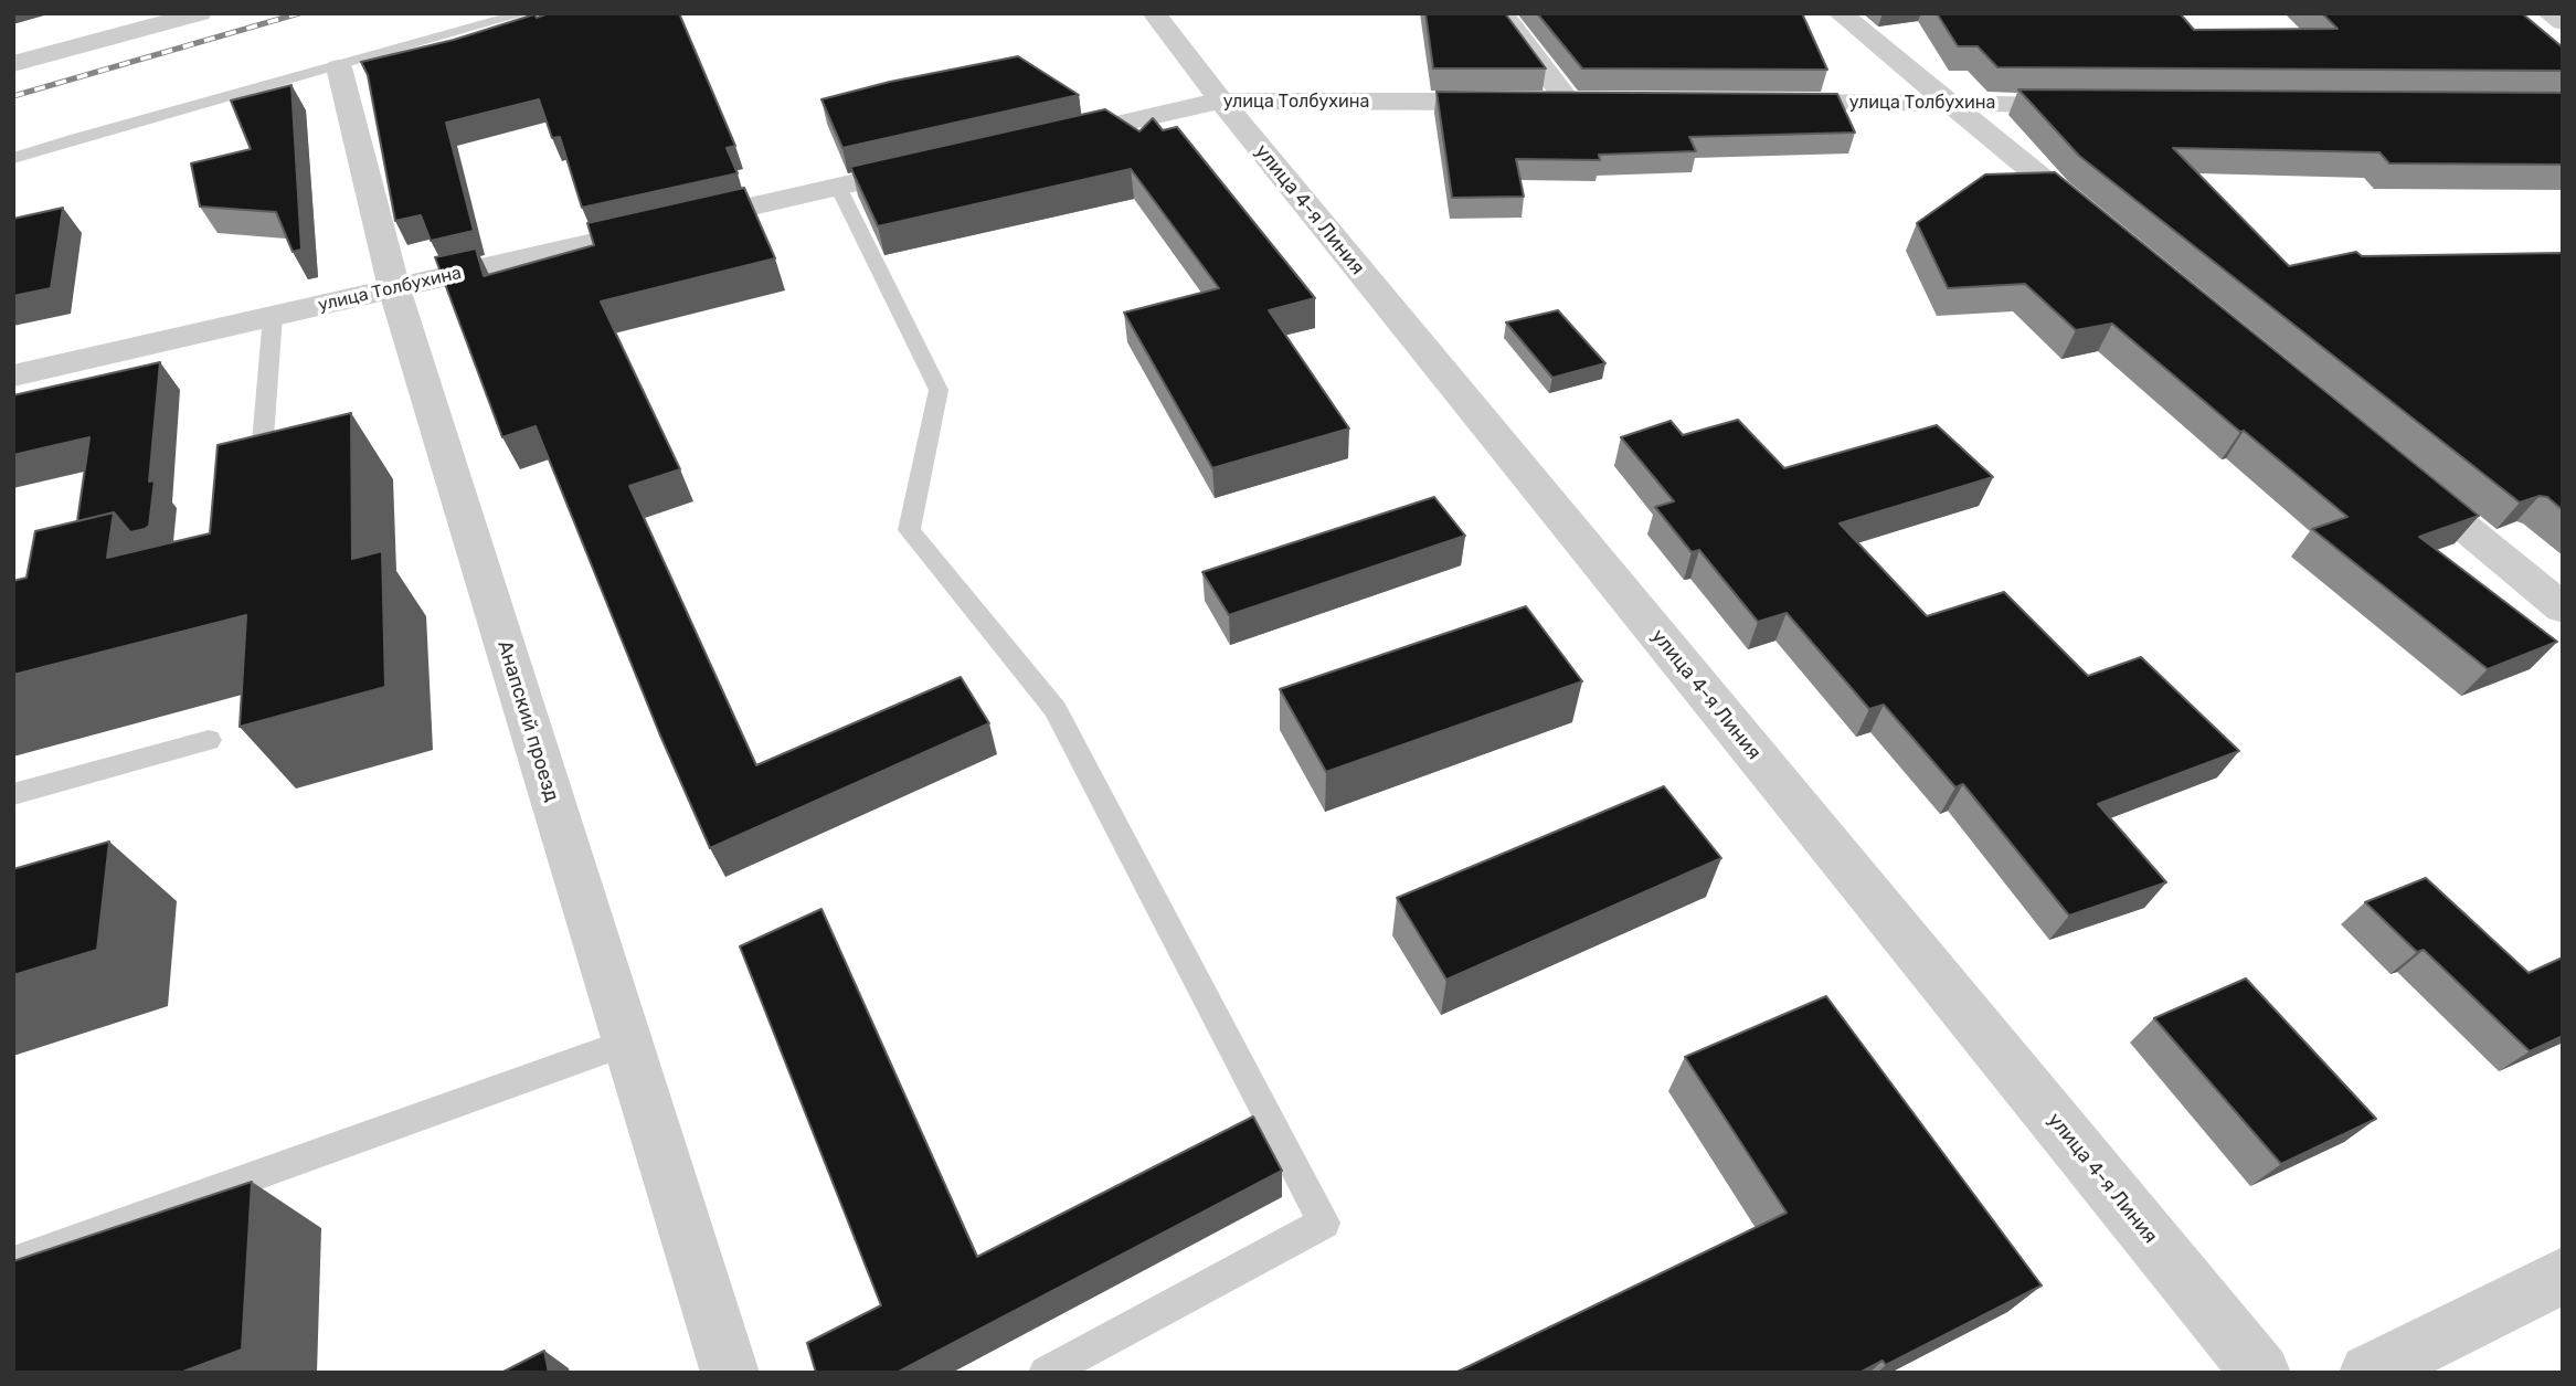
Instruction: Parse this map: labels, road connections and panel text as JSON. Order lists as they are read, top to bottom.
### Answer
{
  "streets": {
    "street": ["улица Толбухина", "улица 4-я Линия", "Анапский проезд"]
  },
  "crossings": [
    ["улица Толбухина", "улица 4-я Линия"],
    ["улица Толбухина", "Анапский проезд"]
  ]
}
